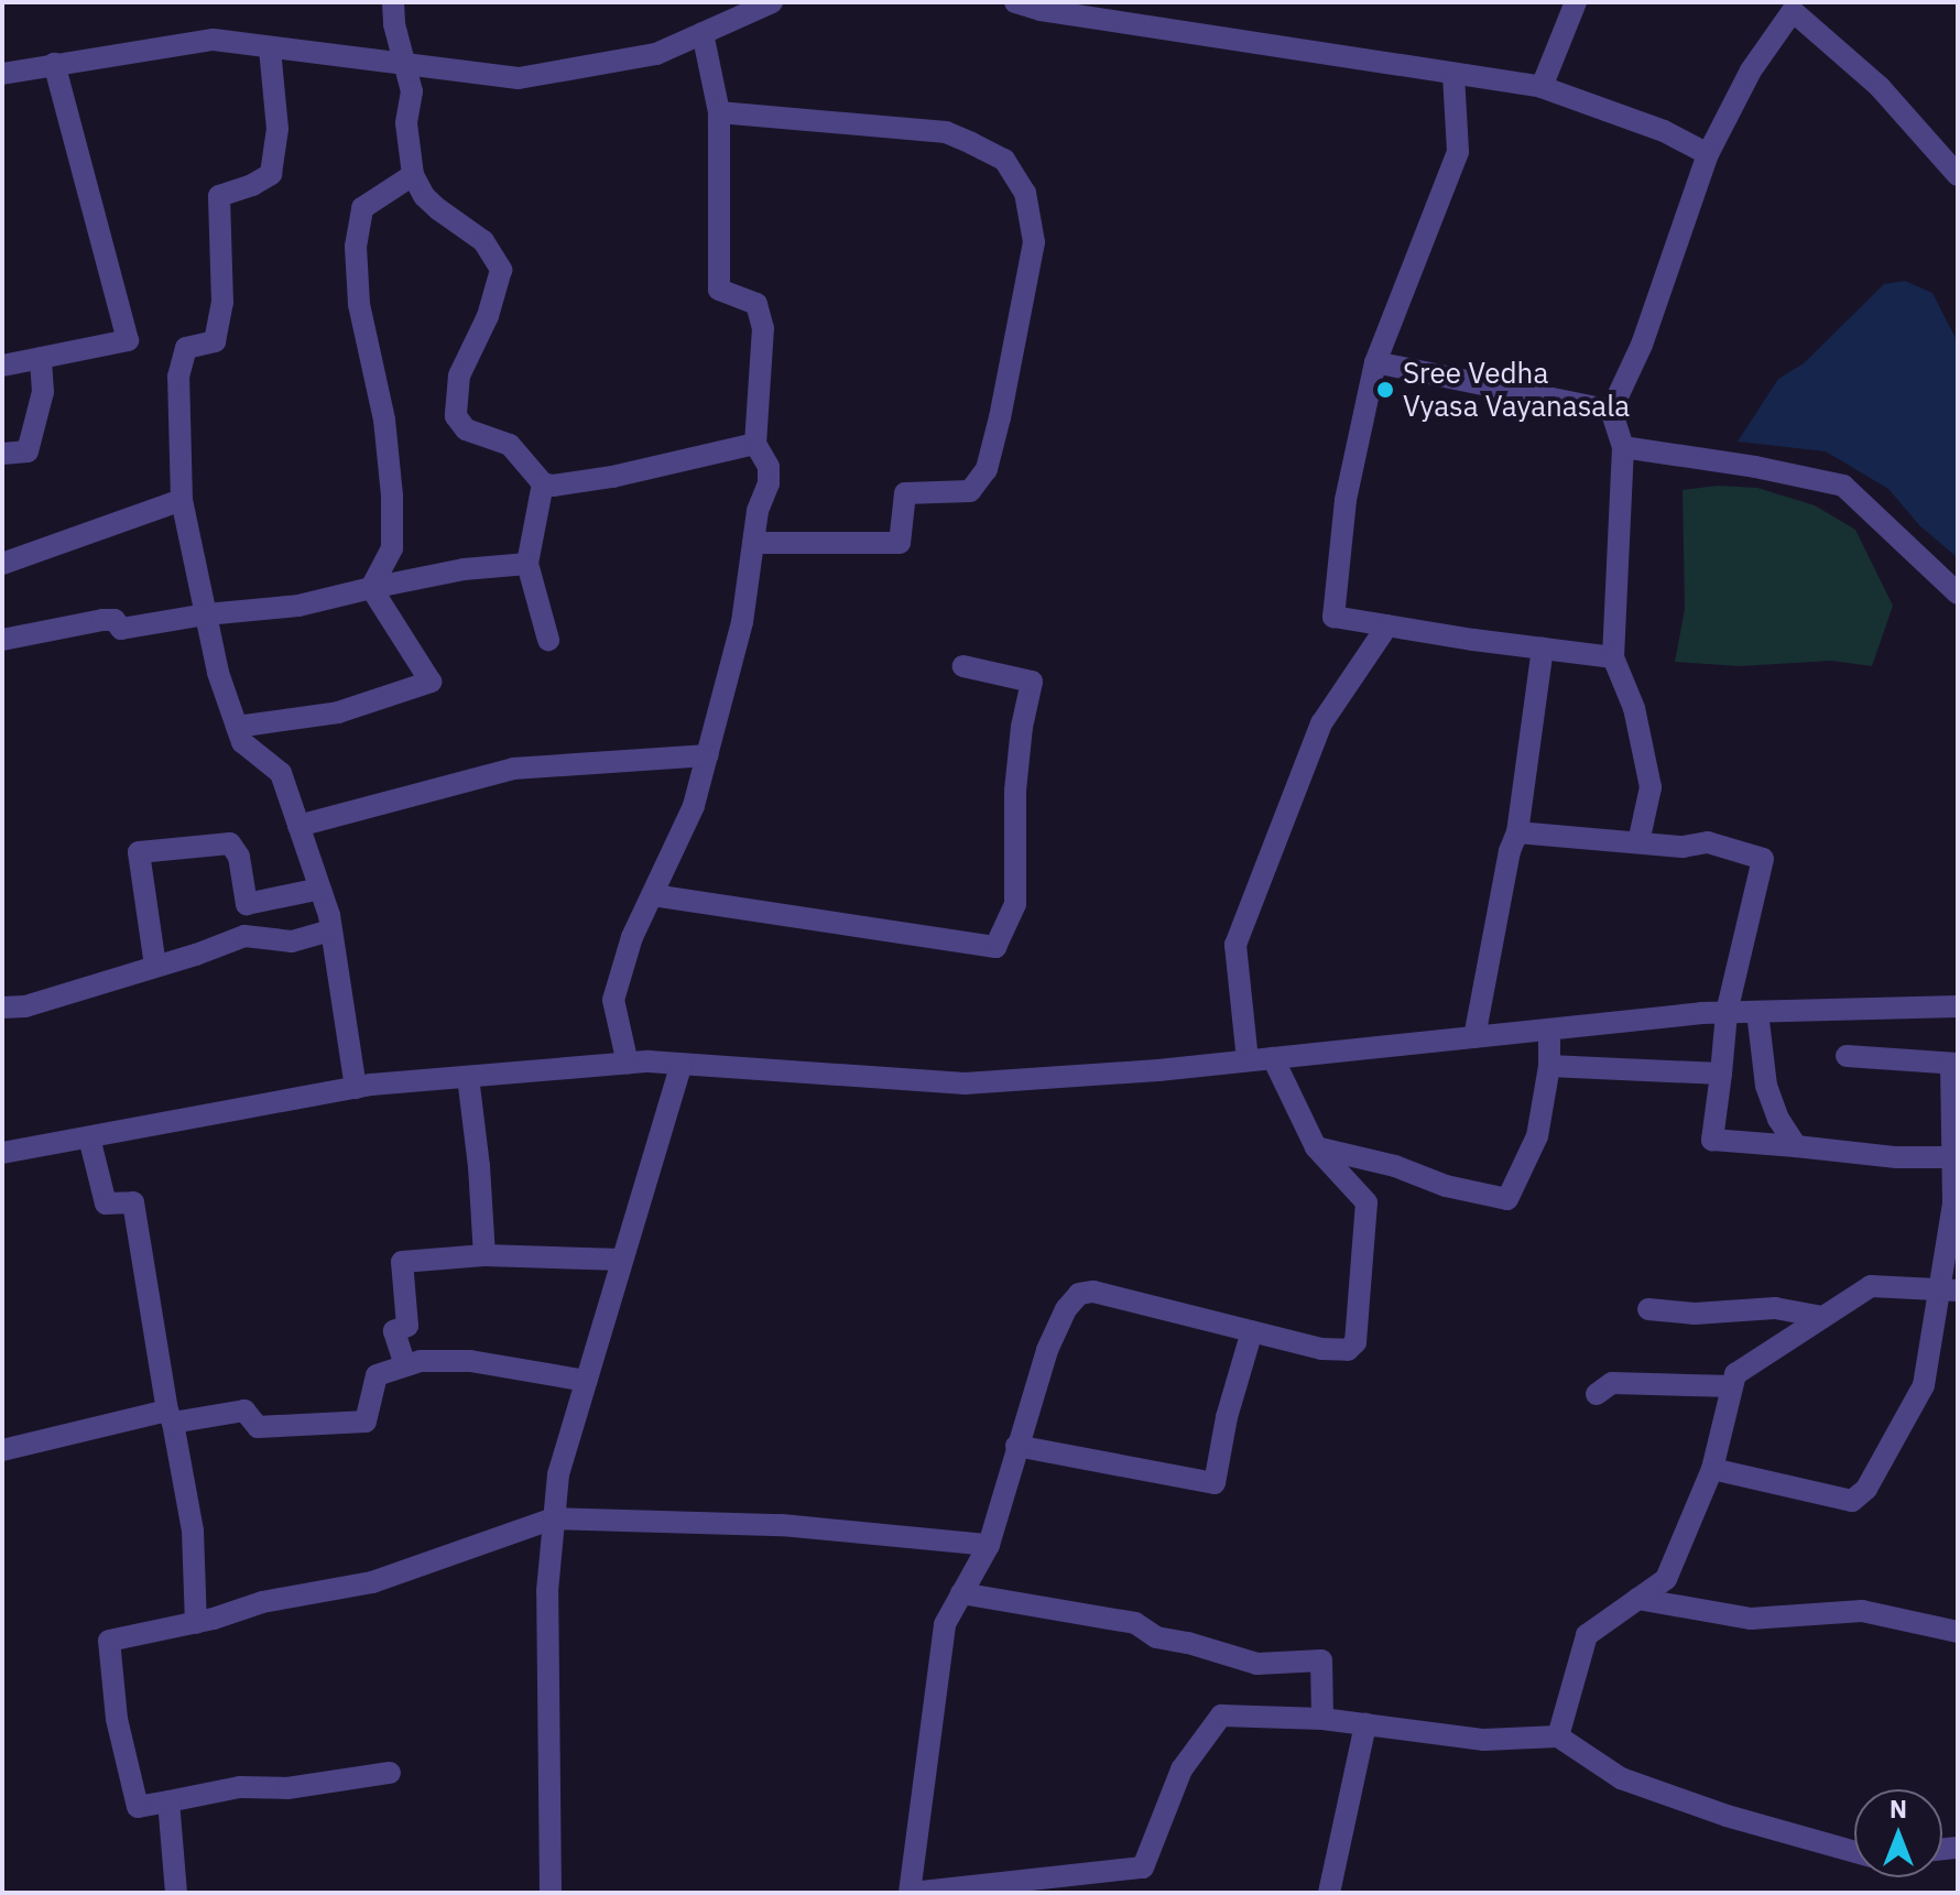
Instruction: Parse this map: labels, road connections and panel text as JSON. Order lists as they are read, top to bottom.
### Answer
{
  "places": ["Sree Vedha Vyasa Vayanasala"],
  "north": "top"
}
